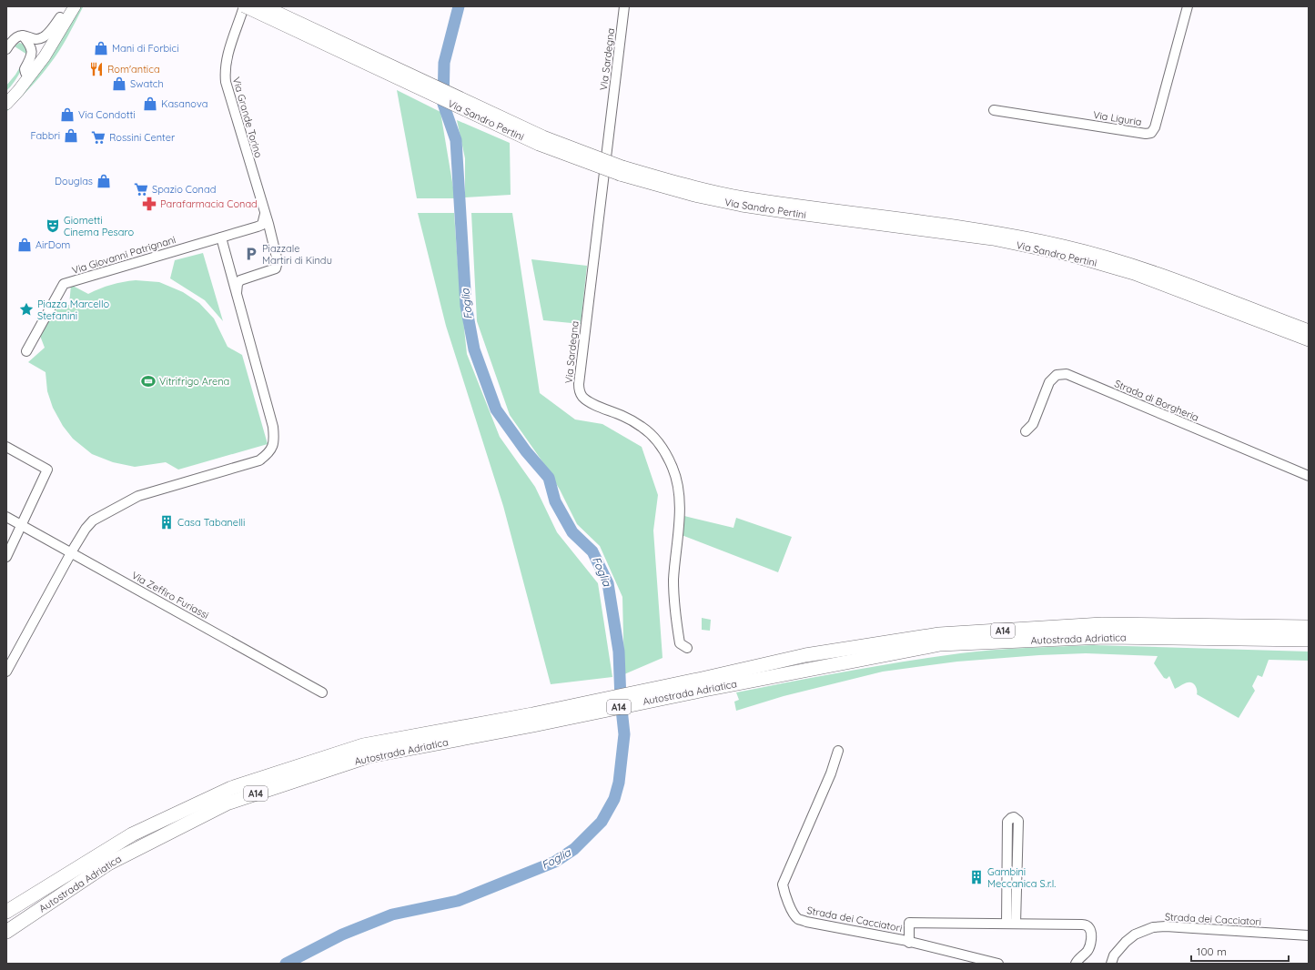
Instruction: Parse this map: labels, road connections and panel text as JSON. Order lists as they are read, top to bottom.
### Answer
{
  "streets": {
    "highway": ["A14", "Autostrada Adriatica"],
    "main road": ["Via Sandro Pertini"],
    "street": [
      "Via Sardegna",
      "Via Grande Torino",
      "Via Liguria",
      "Via Giovanni Patrignani",
      "Strada di Borgheria",
      "Via Zeffiro Furiassi",
      "Strada dei Cacciatori"
    ]
  },
  "crossings": [
    ["Via Grande Torino", "Via Sandro Pertini"]
  ],
  "water": ["Foglia"],
  "places": {
    "shop": [
      "Mani di Forbici",
      "Swatch",
      "Kasanova",
      "Via Condotti",
      "Fabbri",
      "Douglas",
      "AirDom"
    ],
    "restaurant": ["Rom'antica"],
    "supermarket": ["Rossini Center", "Spazio Conad"],
    "pharmacy": ["Parafarmacia Conad"],
    "theatre": ["Giometti Cinema Pesaro"],
    "parking": ["Piazzale Martiri di Kindu"],
    "place": ["Piazza Marcello Stefanini"],
    "sports": ["Vitrifrigo Arena"],
    "building": ["Casa Tabanelli", "Gambini Meccanica S.r.l."]
  },
  "scale_bar": "100 m"
}
